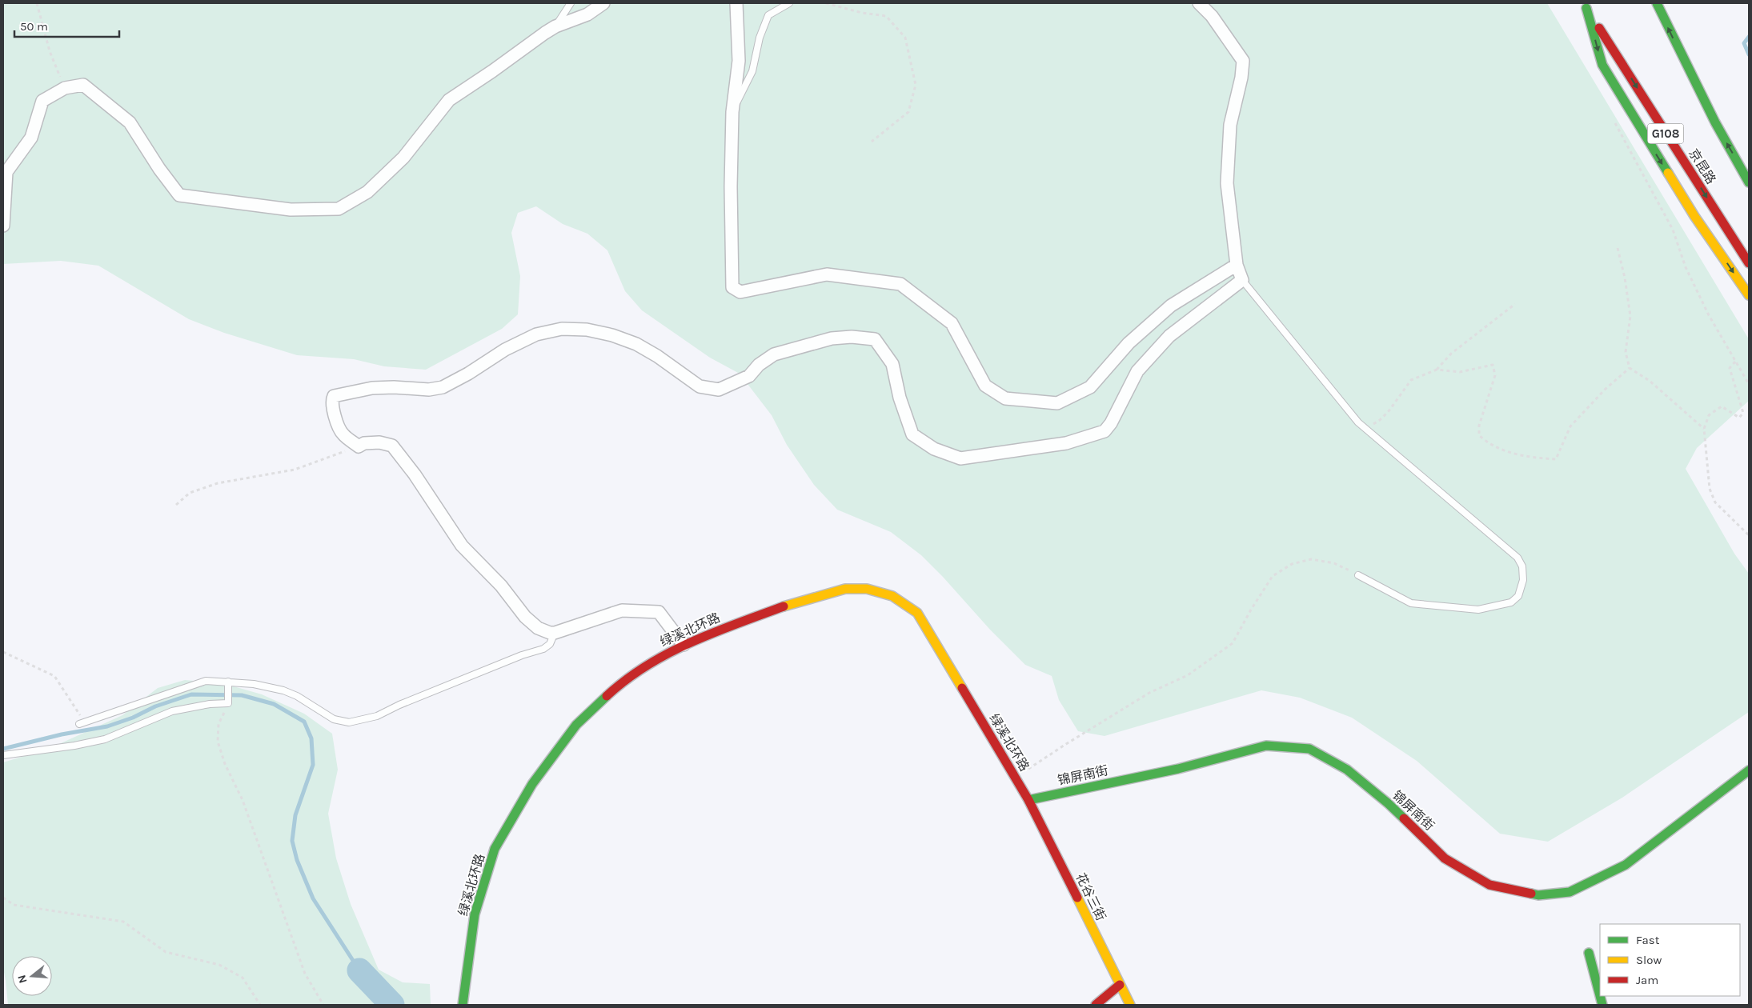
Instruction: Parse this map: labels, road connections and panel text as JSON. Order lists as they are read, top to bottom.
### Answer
{
  "streets": {
    "main road": [
      "G108",
      "京昆路",
      "绿溪北环路",
      "锦屏南街",
      "花谷三街"
    ]
  },
  "crossings": [
    ["绿溪北环路", "锦屏南街"],
    ["绿溪北环路", "花谷三街"],
    ["锦屏南街", "花谷三街"]
  ],
  "legend": ["Fast", "Slow", "Jam"],
  "scale_bar": "50 m",
  "north": "left"
}
